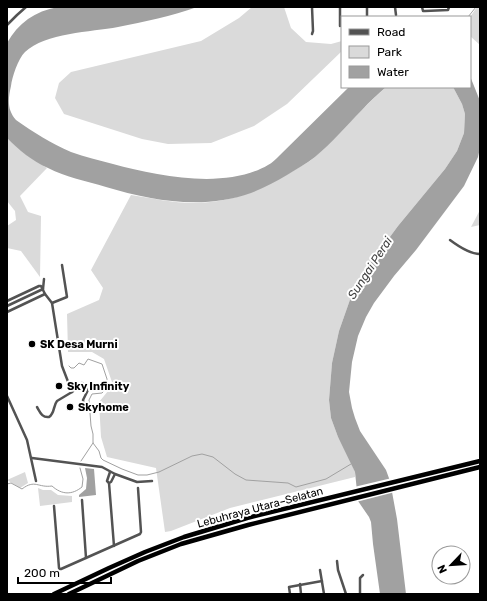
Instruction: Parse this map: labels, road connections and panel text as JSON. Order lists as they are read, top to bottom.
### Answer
{
  "streets": {
    "highway": ["Lebuhraya Utara–Selatan"]
  },
  "water": ["Sungai Perai"],
  "places": ["SK Desa Murni", "Sky Infinity", "Skyhome"],
  "legend": ["Road", "Park", "Water"],
  "scale_bar": "200 m",
  "north": "bottom left"
}
